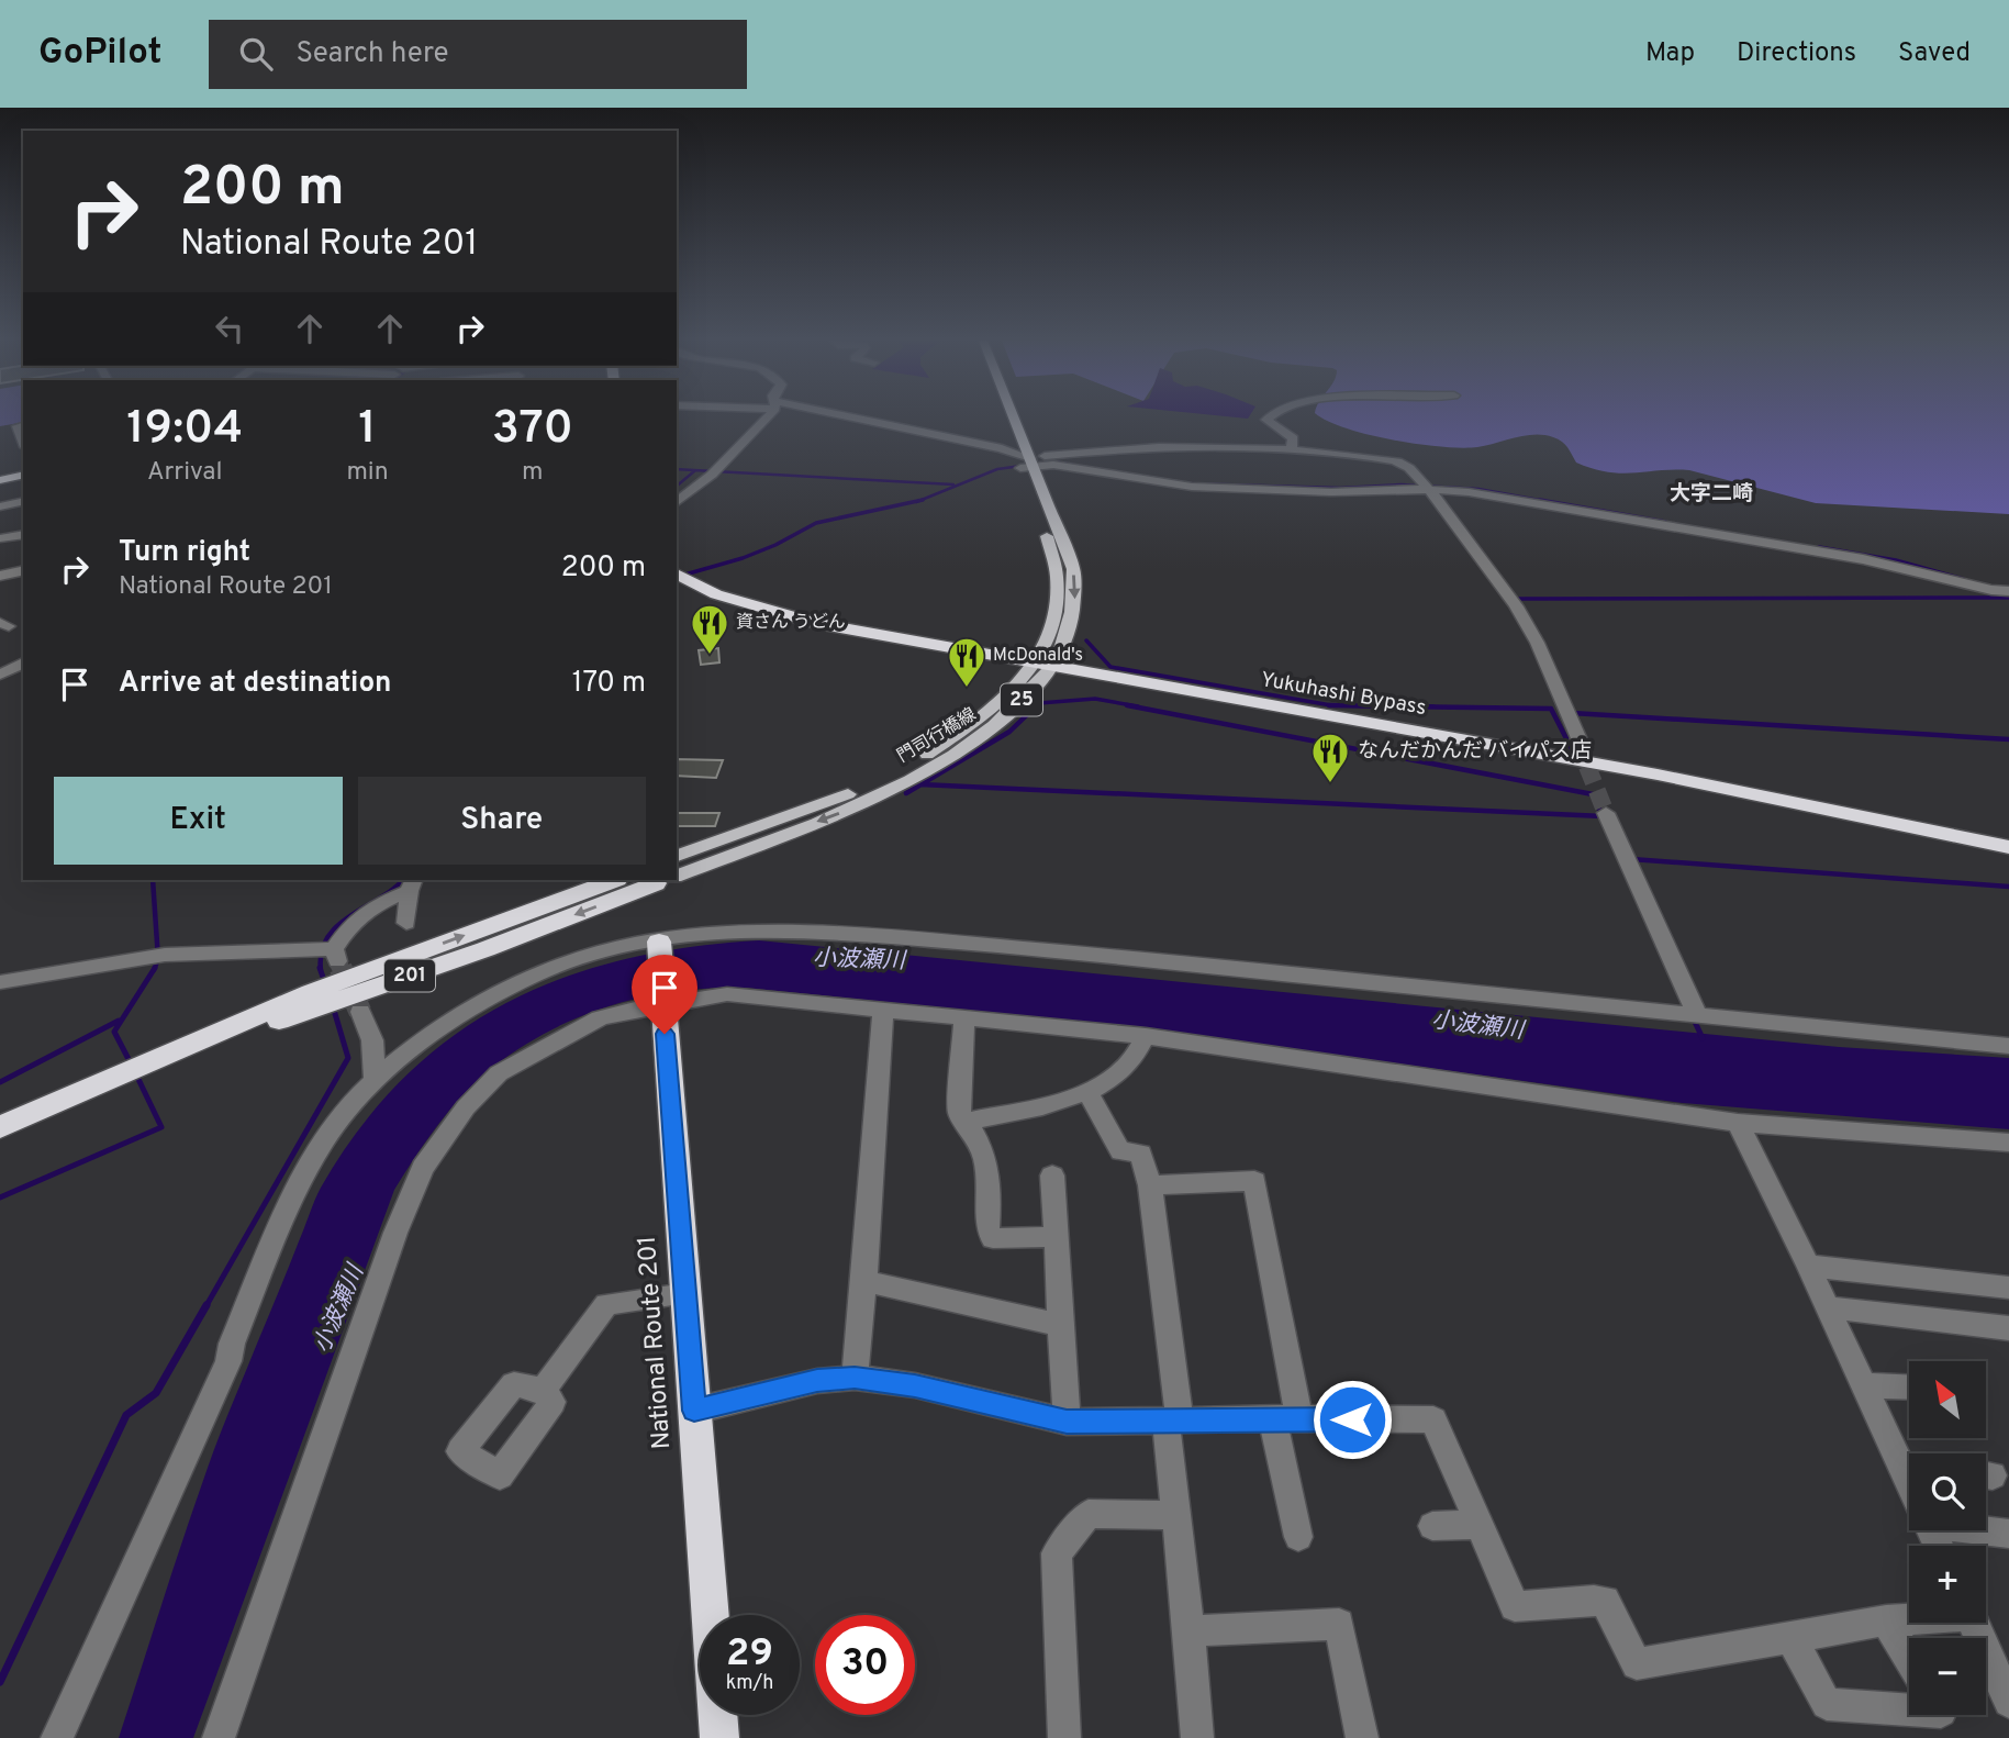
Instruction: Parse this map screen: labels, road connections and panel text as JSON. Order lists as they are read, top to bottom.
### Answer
{
  "streets": {
    "highway": ["Yukuhashi Bypass", "201", "National Route 201"],
    "main road": ["25", "門司行橋線"]
  },
  "crossings": [
    ["Yukuhashi Bypass", "門司行橋線"]
  ],
  "districts": ["大字二崎"],
  "water": ["小波瀬川"],
  "places": {
    "restaurant": ["資さん うどん", "McDonald's", "なんだかんだ バイパス店"]
  },
  "north": "top left",
  "page": {
    "header": "GoPilot",
    "search": "Search here",
    "nav": ["Map", "Directions", "Saved"],
    "turn": ["200 m", "National Route 201"],
    "eta": [
      "19:04",
      "Arrival",
      "1",
      "min",
      "370",
      "m"
    ],
    "list": [
      {
        "name": "Turn right",
        "note": "National Route 201",
        "value": "200 m"
      },
      {
        "name": "Arrive at destination",
        "value": "170 m"
      }
    ],
    "buttons": ["Exit", "Share"],
    "map_buttons": ["+", "−"],
    "speed": "29 km/h",
    "limit": "30"
  }
}
